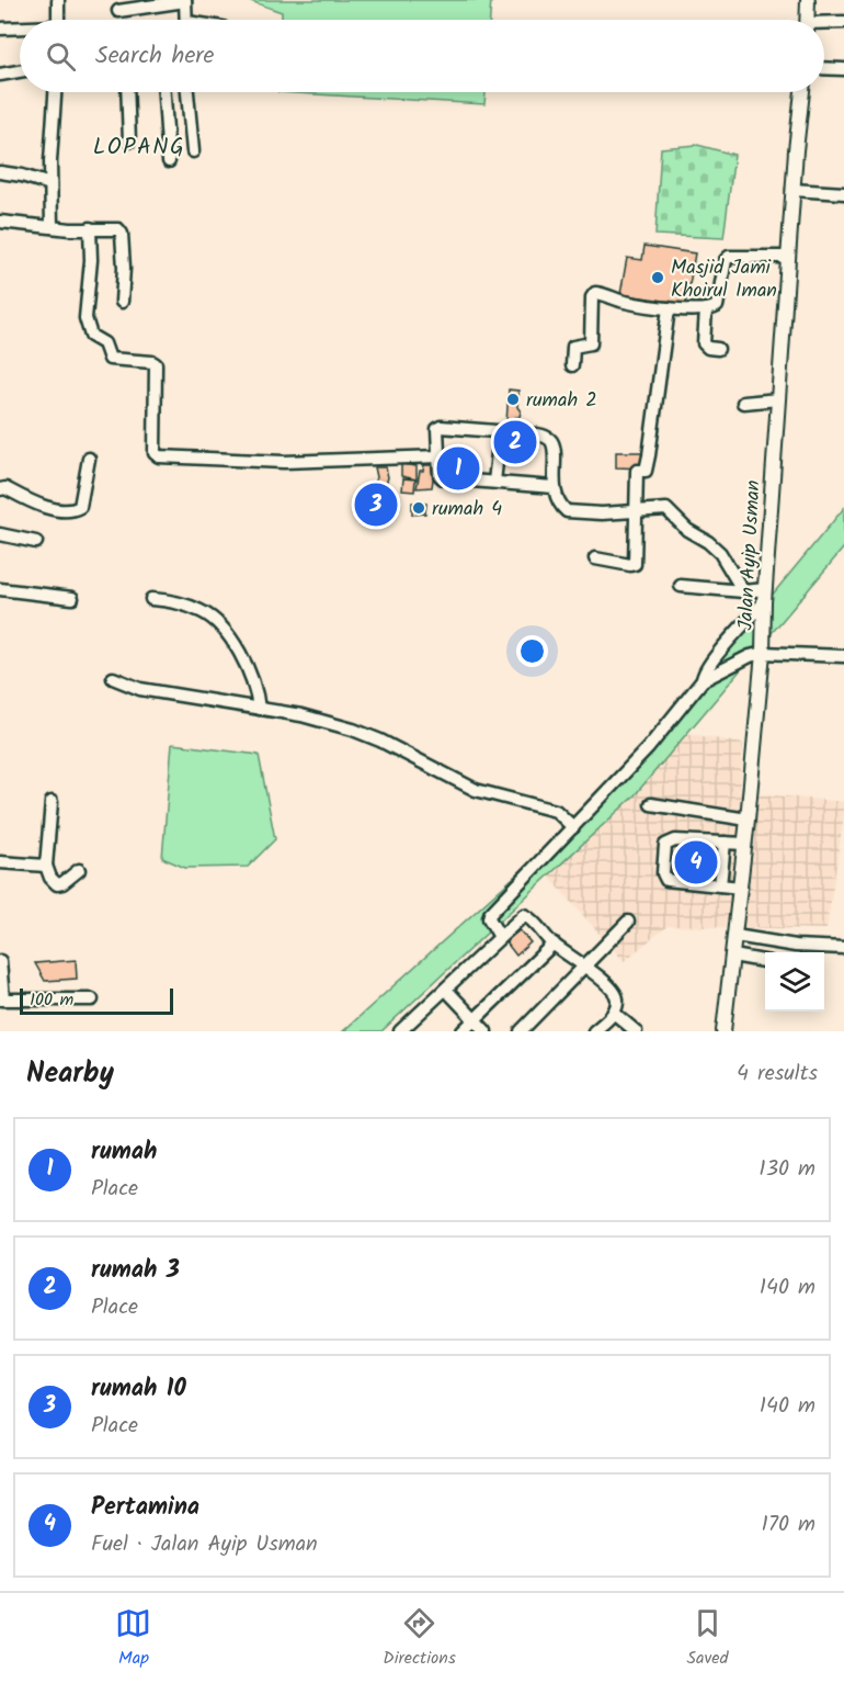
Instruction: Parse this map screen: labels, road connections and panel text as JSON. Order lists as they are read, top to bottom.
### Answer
{
  "streets": {
    "main road": ["Jalan Ayip Usman"]
  },
  "districts": ["LOPANG"],
  "places": ["Masjid Jami Khoirul Iman", "rumah 2", "rumah 4"],
  "scale_bar": "100 m",
  "page": {
    "search": "Search here",
    "pins": [
      "2",
      "1",
      "3",
      "4"
    ],
    "scale": "100 m",
    "heading": ["Nearby", "4 results"],
    "list": [
      {
        "mark": "1",
        "name": "rumah",
        "note": "Place",
        "value": "130 m"
      },
      {
        "mark": "2",
        "name": "rumah 3",
        "note": "Place",
        "value": "140 m"
      },
      {
        "mark": "3",
        "name": "rumah 10",
        "note": "Place",
        "value": "140 m"
      },
      {
        "mark": "4",
        "name": "Pertamina",
        "note": "Fuel · Jalan Ayip Usman",
        "value": "170 m"
      }
    ],
    "nav": ["Map", "Directions", "Saved"]
  }
}
